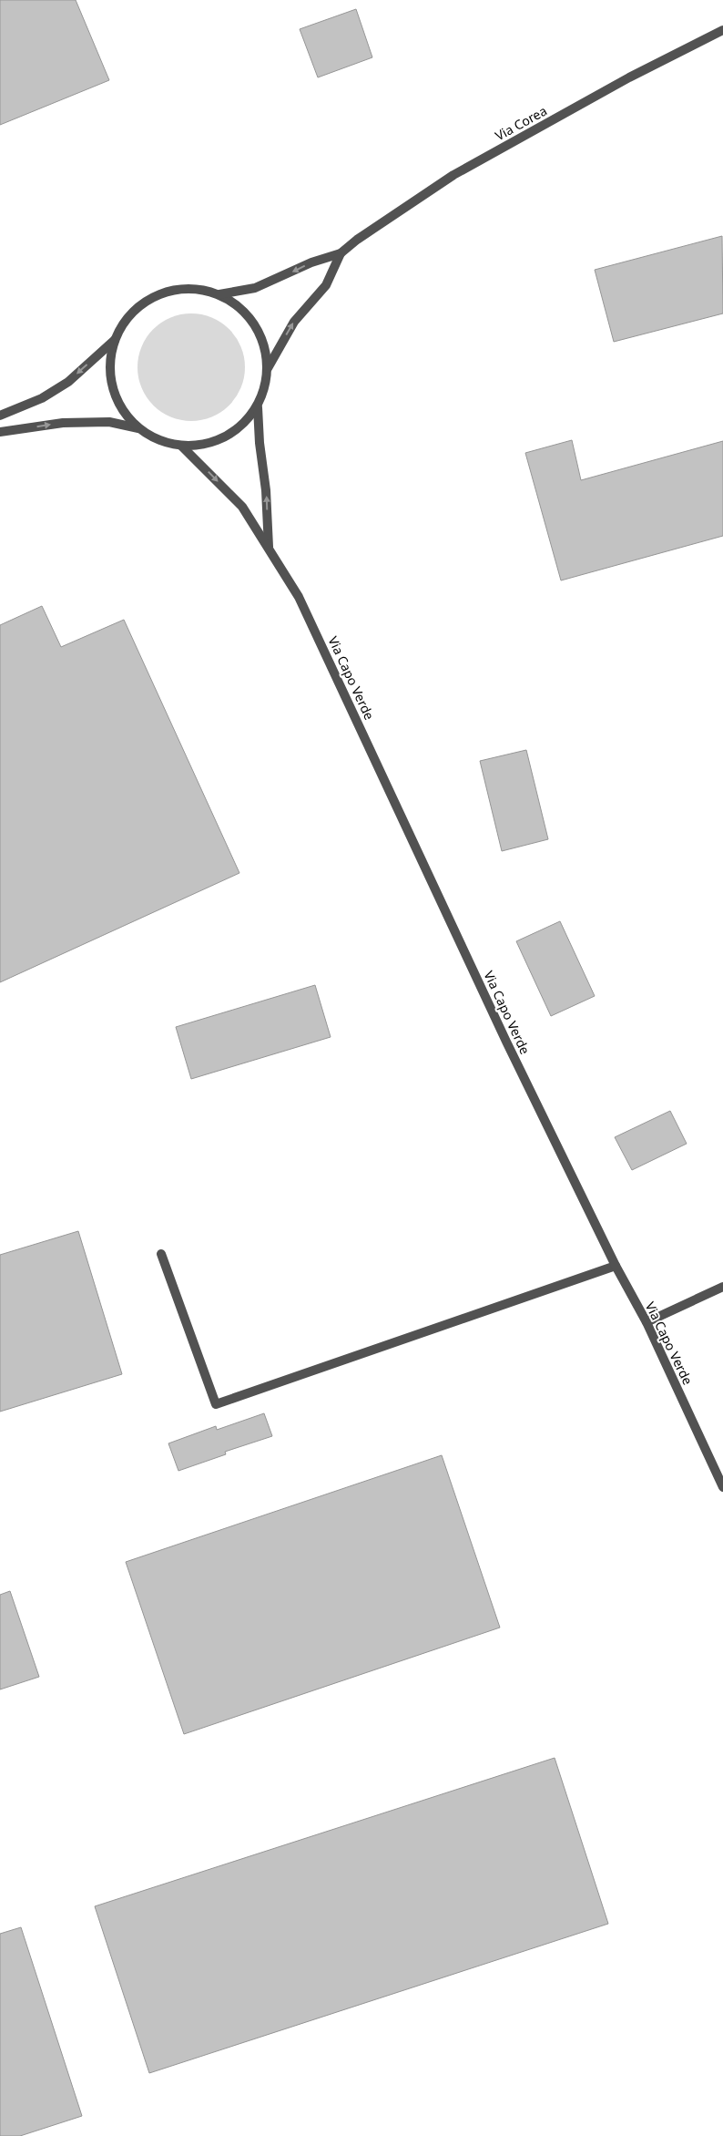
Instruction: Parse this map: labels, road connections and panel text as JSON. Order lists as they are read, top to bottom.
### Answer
{
  "streets": {
    "street": ["Via Corea", "Via Capo Verde"]
  }
}
